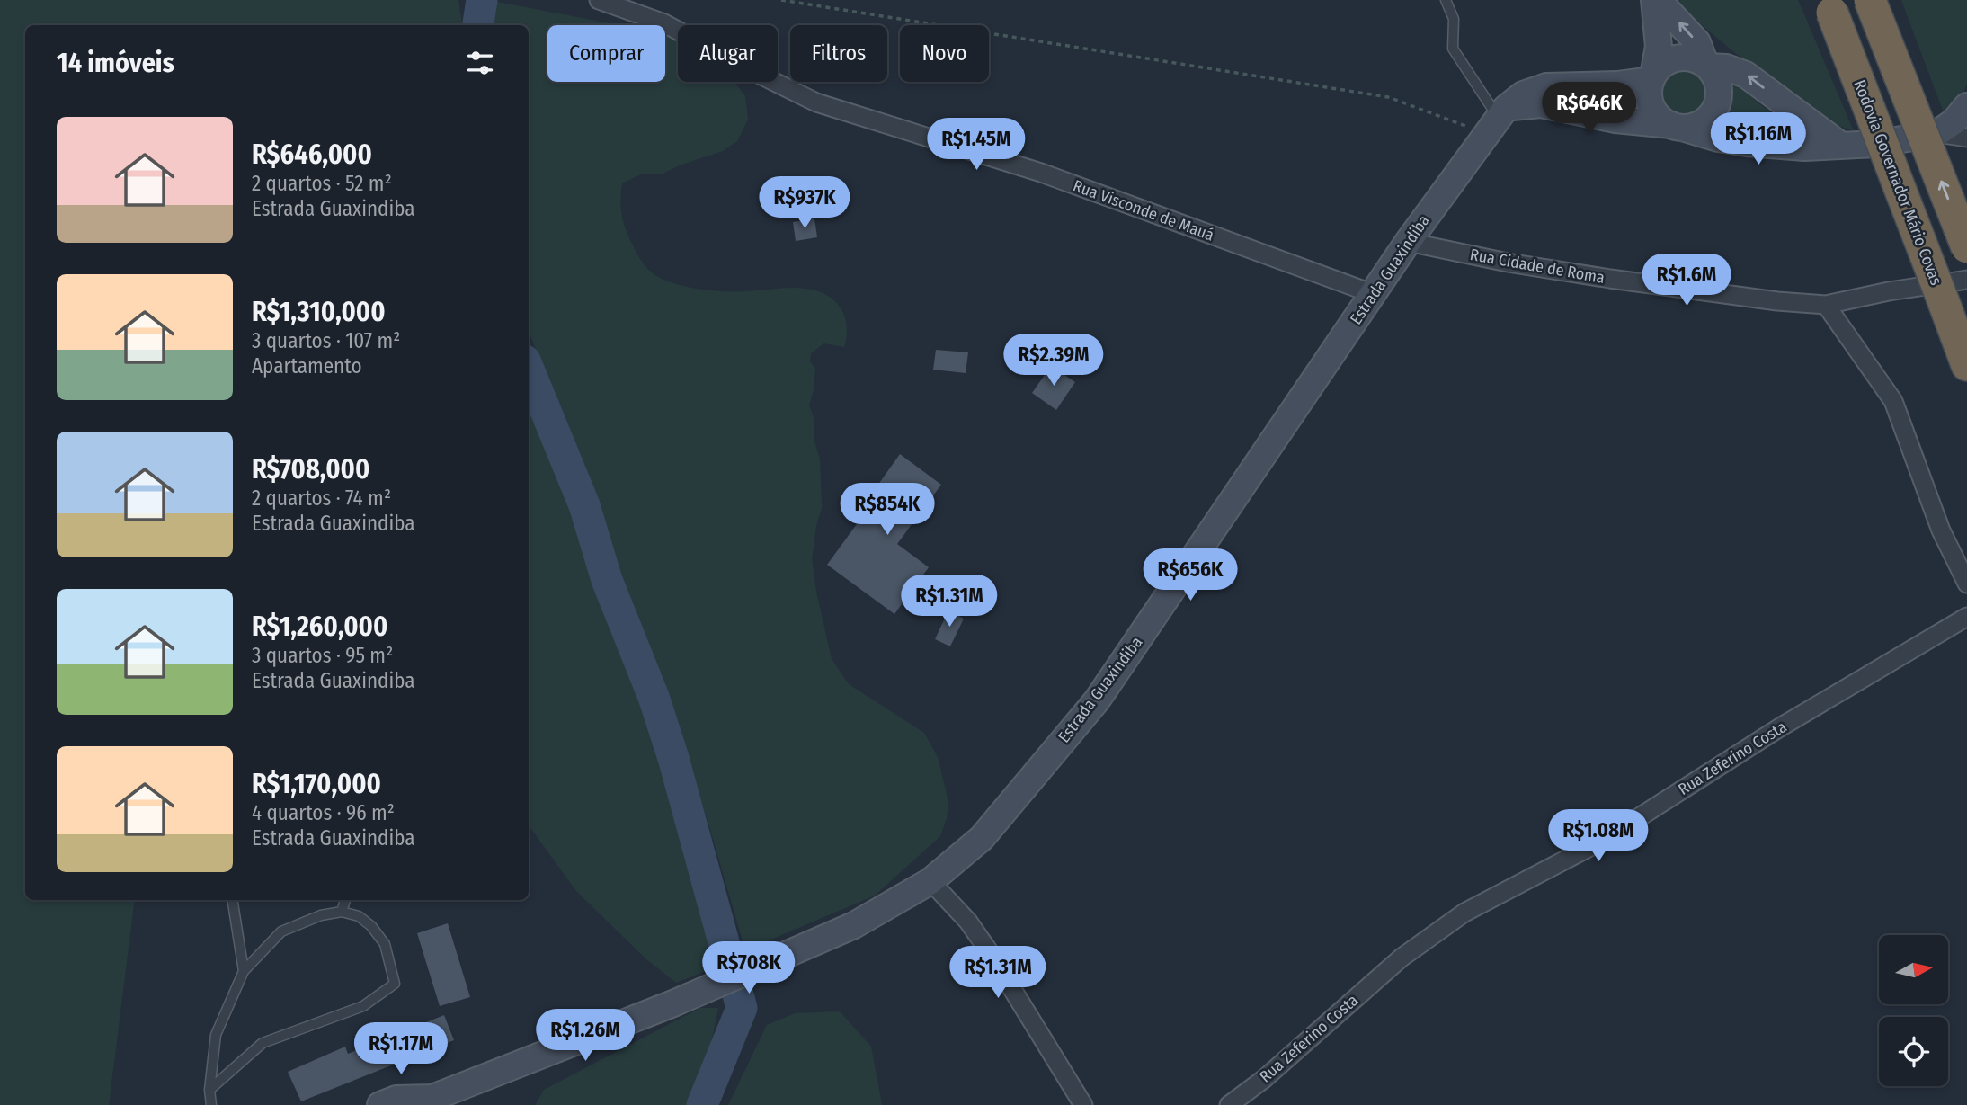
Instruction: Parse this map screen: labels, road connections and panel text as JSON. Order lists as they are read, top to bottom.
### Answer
{
  "streets": {
    "highway": ["Rodovia Governador Mário Covas"],
    "street": [
      "Rua Visconde de Mauá",
      "Rua Cidade de Roma",
      "Estrada Guaxindiba",
      "Rua Zeferino Costa"
    ]
  },
  "crossings": [
    ["Rua Visconde de Mauá", "Estrada Guaxindiba"],
    ["Rua Cidade de Roma", "Estrada Guaxindiba"]
  ],
  "north": "right",
  "page": {
    "chip": [
      "Comprar",
      "Alugar",
      "Filtros",
      "Novo"
    ],
    "heading": "14 imóveis",
    "price": [
      "R$646K",
      "R$1.16M",
      "R$1.45M",
      "R$937K",
      "R$1.6M",
      "R$2.39M",
      "R$854K",
      "R$656K",
      "R$1.31M",
      "R$1.08M",
      "R$708K",
      "R$1.31M",
      "R$1.26M",
      "R$1.17M"
    ],
    "list": [
      {
        "name": "R$646,000",
        "note": "2 quartos · 52 m² · Estrada Guaxindiba"
      },
      {
        "name": "R$1,310,000",
        "note": "3 quartos · 107 m² · Apartamento"
      },
      {
        "name": "R$708,000",
        "note": "2 quartos · 74 m² · Estrada Guaxindiba"
      },
      {
        "name": "R$1,260,000",
        "note": "3 quartos · 95 m² · Estrada Guaxindiba"
      },
      {
        "name": "R$1,170,000",
        "note": "4 quartos · 96 m² · Estrada Guaxindiba"
      }
    ]
  }
}
